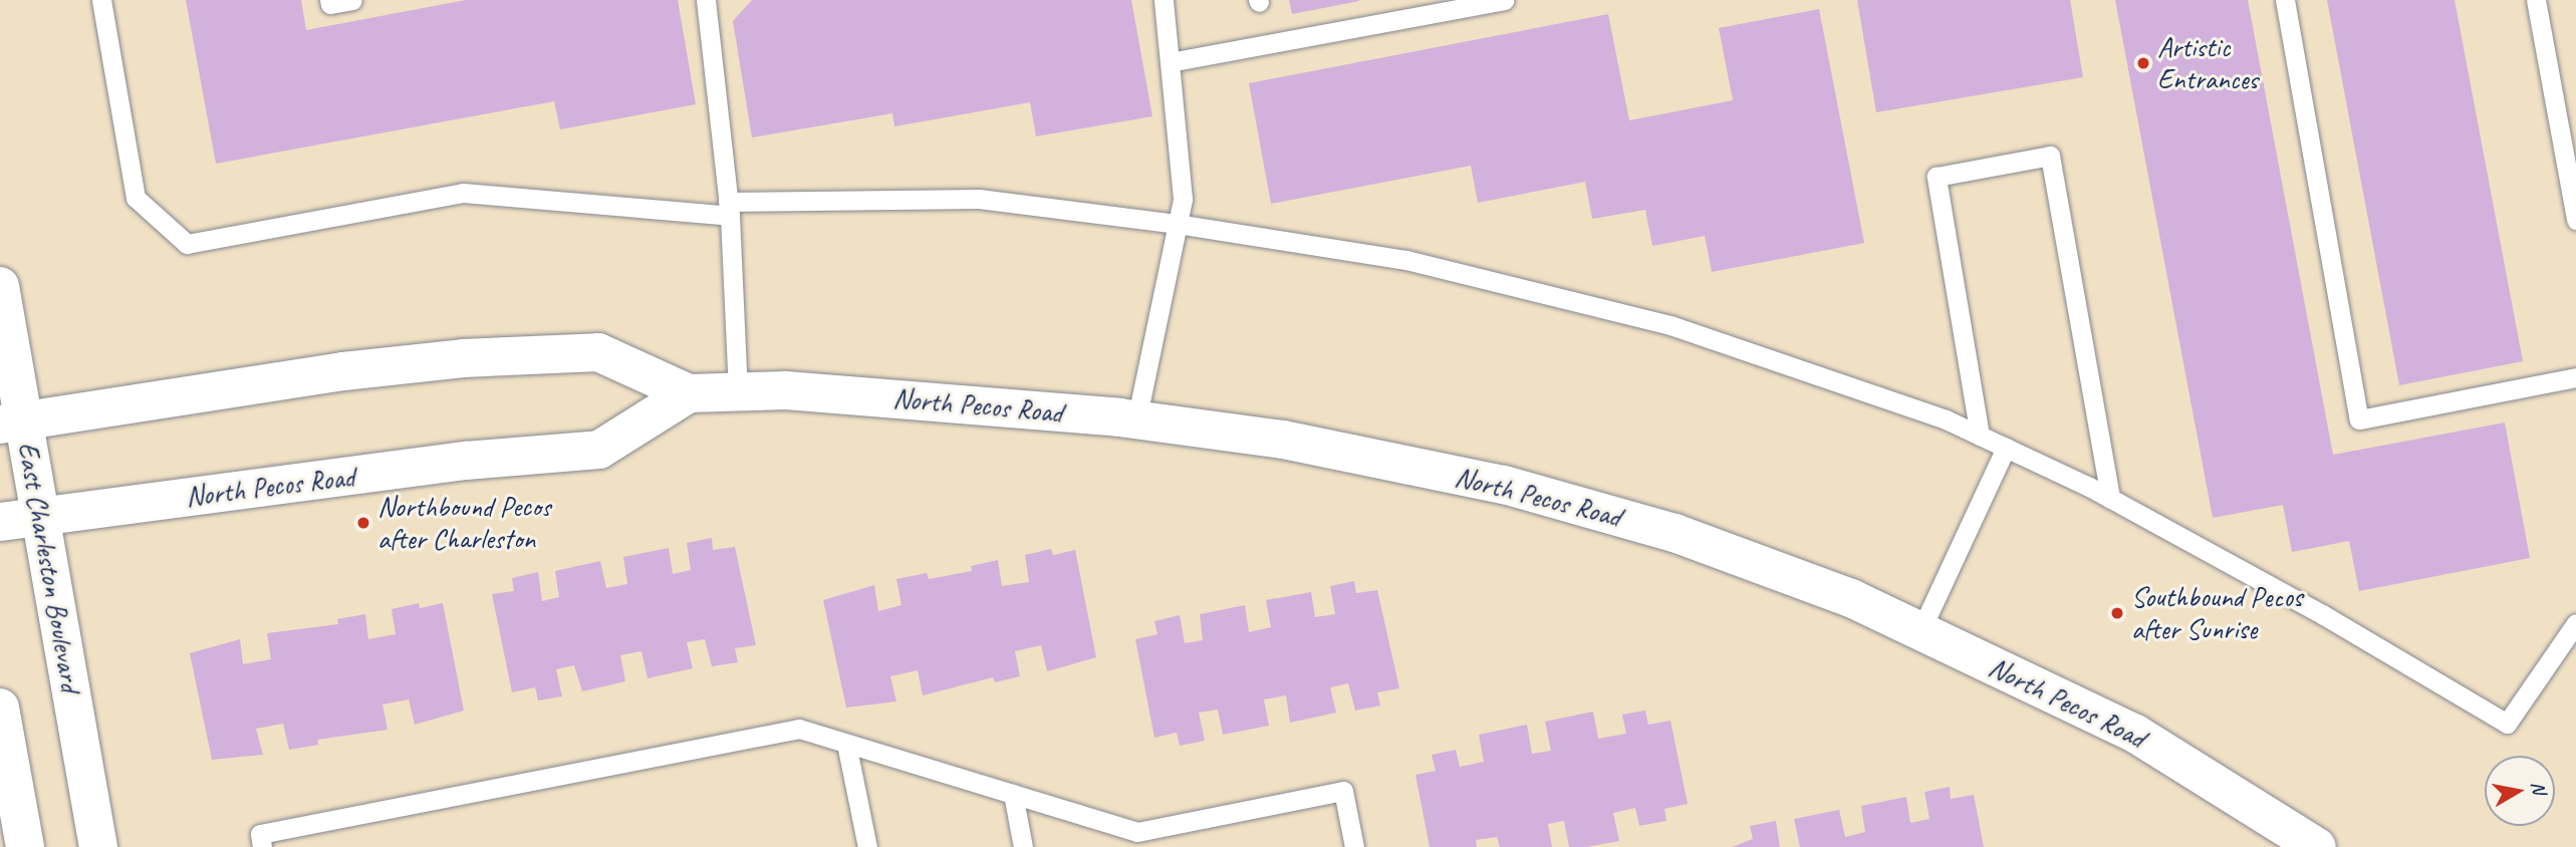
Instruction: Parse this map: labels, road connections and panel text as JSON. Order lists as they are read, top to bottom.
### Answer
{
  "streets": {
    "main road": ["North Pecos Road", "East Charleston Boulevard"]
  },
  "crossings": [
    ["North Pecos Road", "East Charleston Boulevard"]
  ],
  "places": ["Artistic Entrances", "Northbound Pecos after Charleston", "Southbound Pecos after Sunrise"],
  "north": "right"
}
